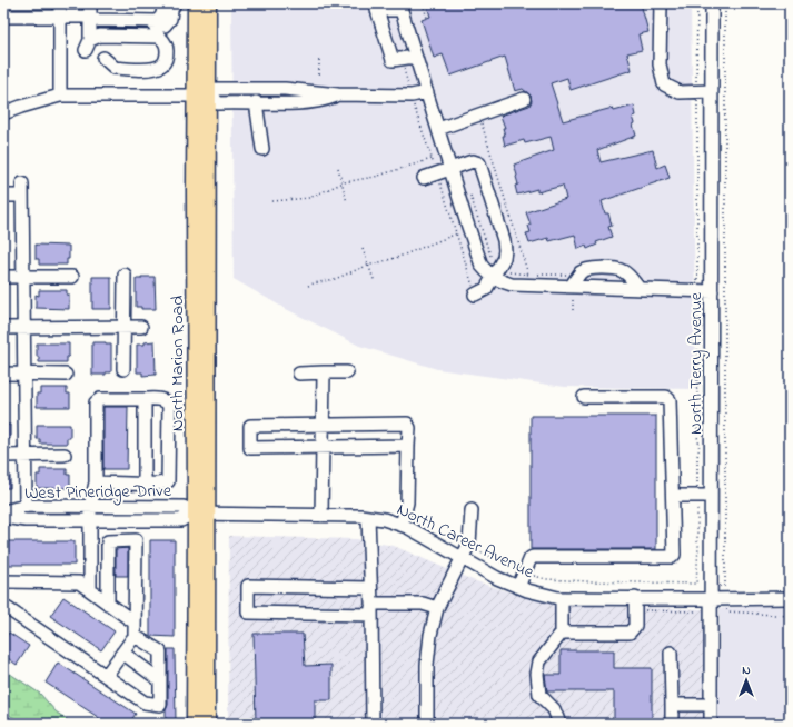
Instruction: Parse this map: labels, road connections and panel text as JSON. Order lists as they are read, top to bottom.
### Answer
{
  "streets": {
    "main road": ["North Marion Road"],
    "street": ["North Terry Avenue", "West Pineridge Drive", "North Career Avenue"]
  },
  "crossings": [
    ["North Marion Road", "West Pineridge Drive"],
    ["North Marion Road", "North Career Avenue"],
    ["North Terry Avenue", "North Career Avenue"],
    ["West Pineridge Drive", "North Career Avenue"]
  ],
  "north": "top"
}
